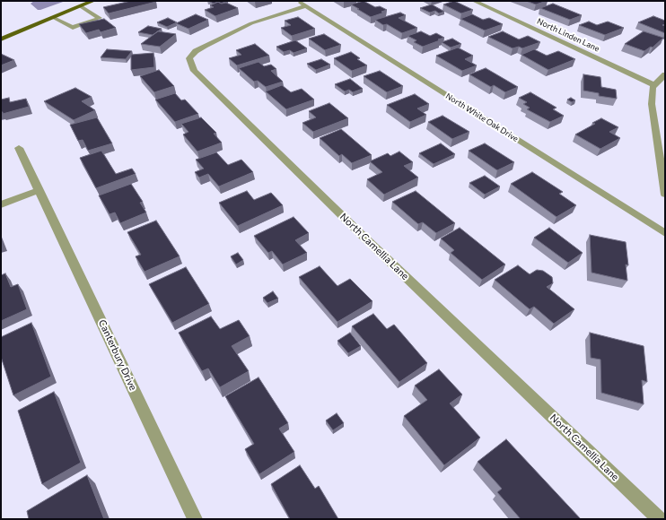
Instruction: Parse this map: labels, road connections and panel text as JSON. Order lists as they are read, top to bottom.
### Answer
{
  "streets": {
    "street": [
      "North Linden Lane",
      "North White Oak Drive",
      "North Camellia Lane",
      "Canterbury Drive"
    ]
  },
  "crossings": [
    ["North White Oak Drive", "North Camellia Lane"]
  ]
}
